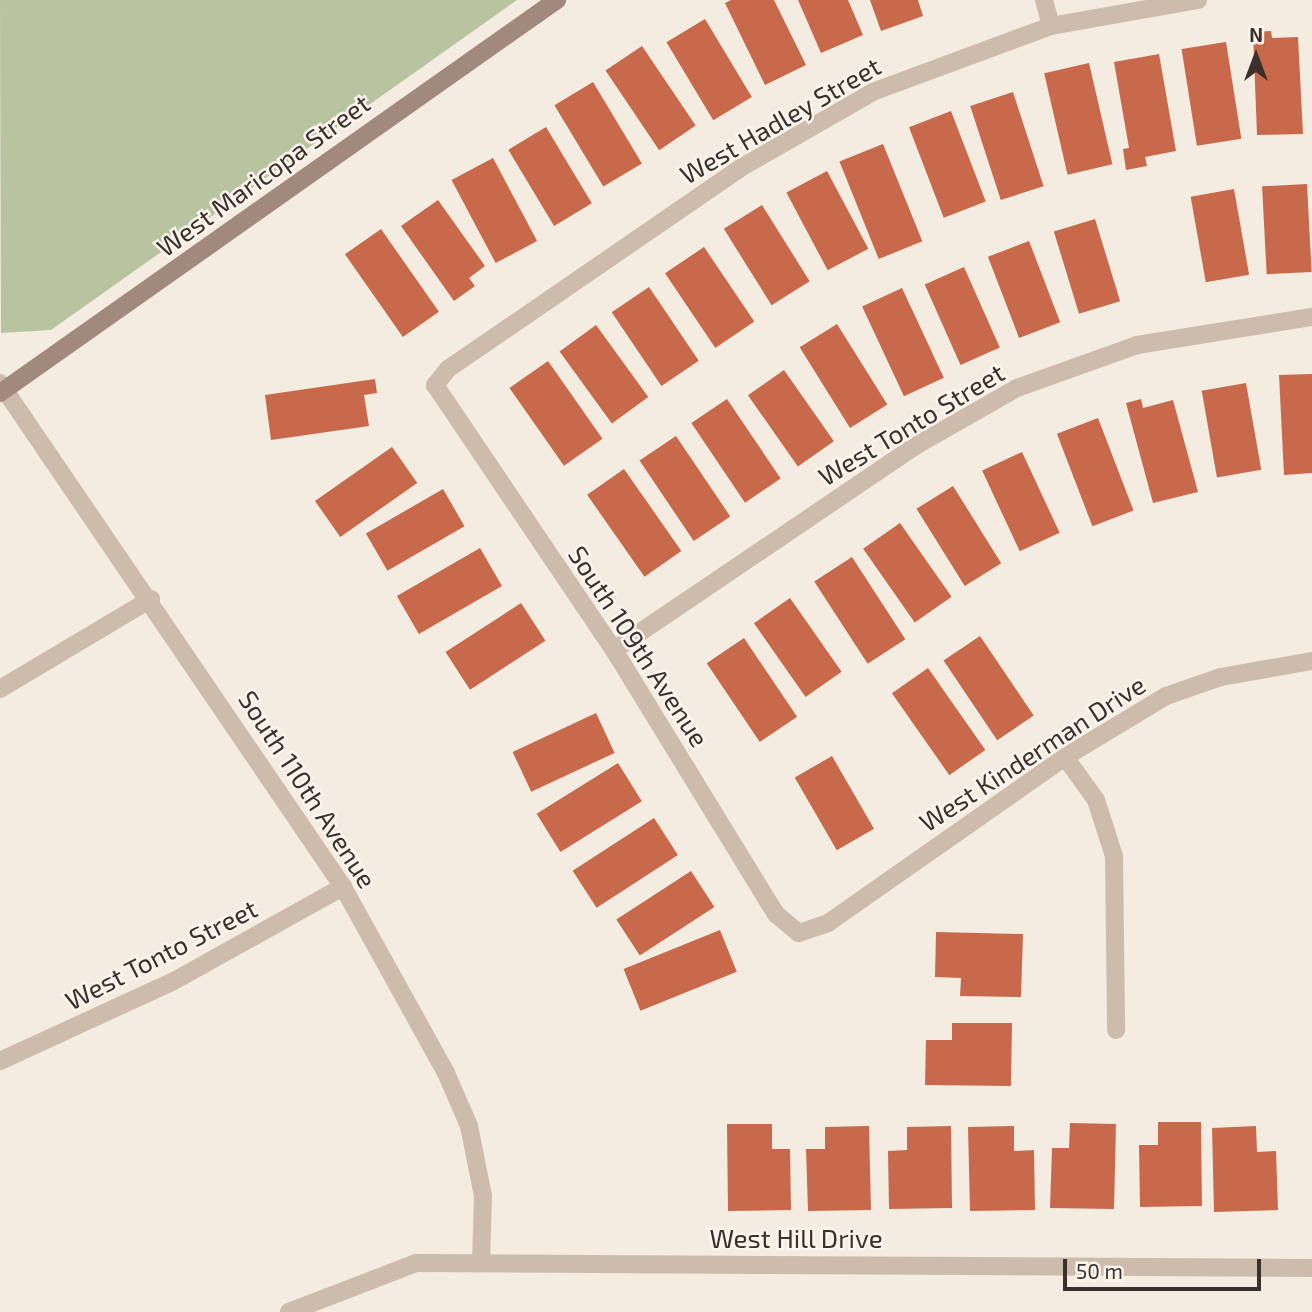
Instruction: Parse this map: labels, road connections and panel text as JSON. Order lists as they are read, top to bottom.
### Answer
{
  "streets": {
    "street": [
      "West Hadley Street",
      "West Maricopa Street",
      "West Tonto Street",
      "South 109th Avenue",
      "West Kinderman Drive",
      "South 110th Avenue",
      "West Hill Drive"
    ]
  },
  "crossings": [
    ["West Hadley Street", "South 109th Avenue"],
    ["West Maricopa Street", "South 110th Avenue"],
    ["West Tonto Street", "South 109th Avenue"],
    ["West Tonto Street", "South 110th Avenue"],
    ["South 109th Avenue", "West Kinderman Drive"],
    ["South 110th Avenue", "West Hill Drive"]
  ],
  "scale_bar": "50 m",
  "north": "top"
}
